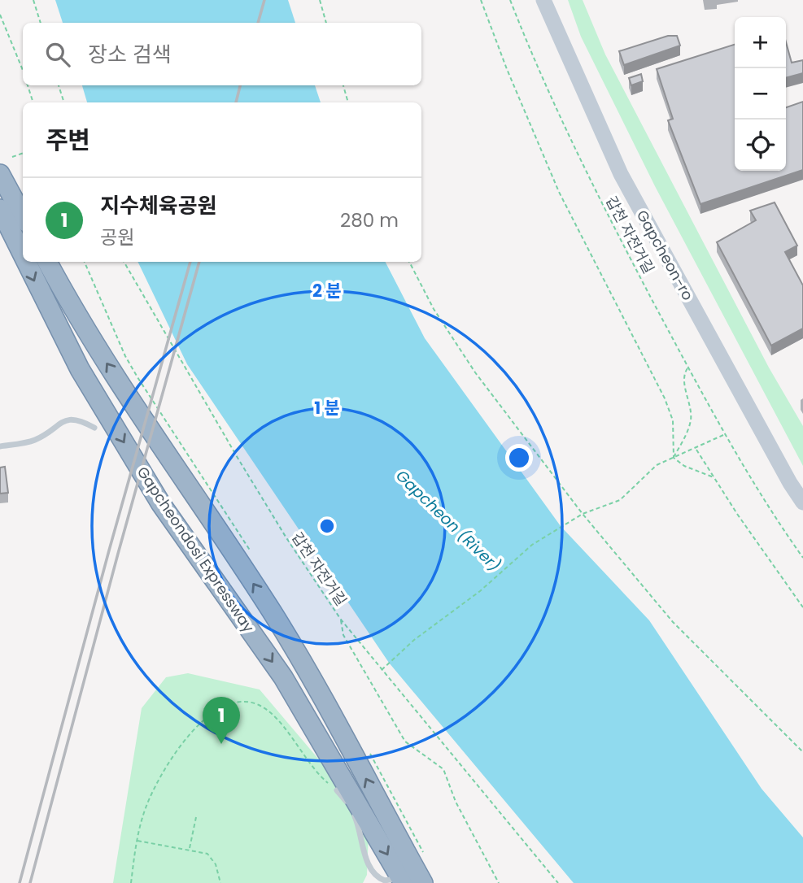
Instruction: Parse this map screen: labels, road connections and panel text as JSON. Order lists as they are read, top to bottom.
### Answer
{
  "streets": {
    "highway": ["Gapcheondosi Expressway"],
    "main road": ["Gapcheon-ro"],
    "path": ["갑천 자전거길"]
  },
  "water": ["Gapcheon (River)"],
  "page": {
    "map_buttons": ["+", "−"],
    "search": "장소 검색",
    "heading": "주변",
    "list": [
      {
        "mark": "1",
        "name": "지수체육공원",
        "note": "공원",
        "value": "280 m"
      }
    ],
    "pins": "1"
  },
  "rings": ["2 분", "1 분"]
}
